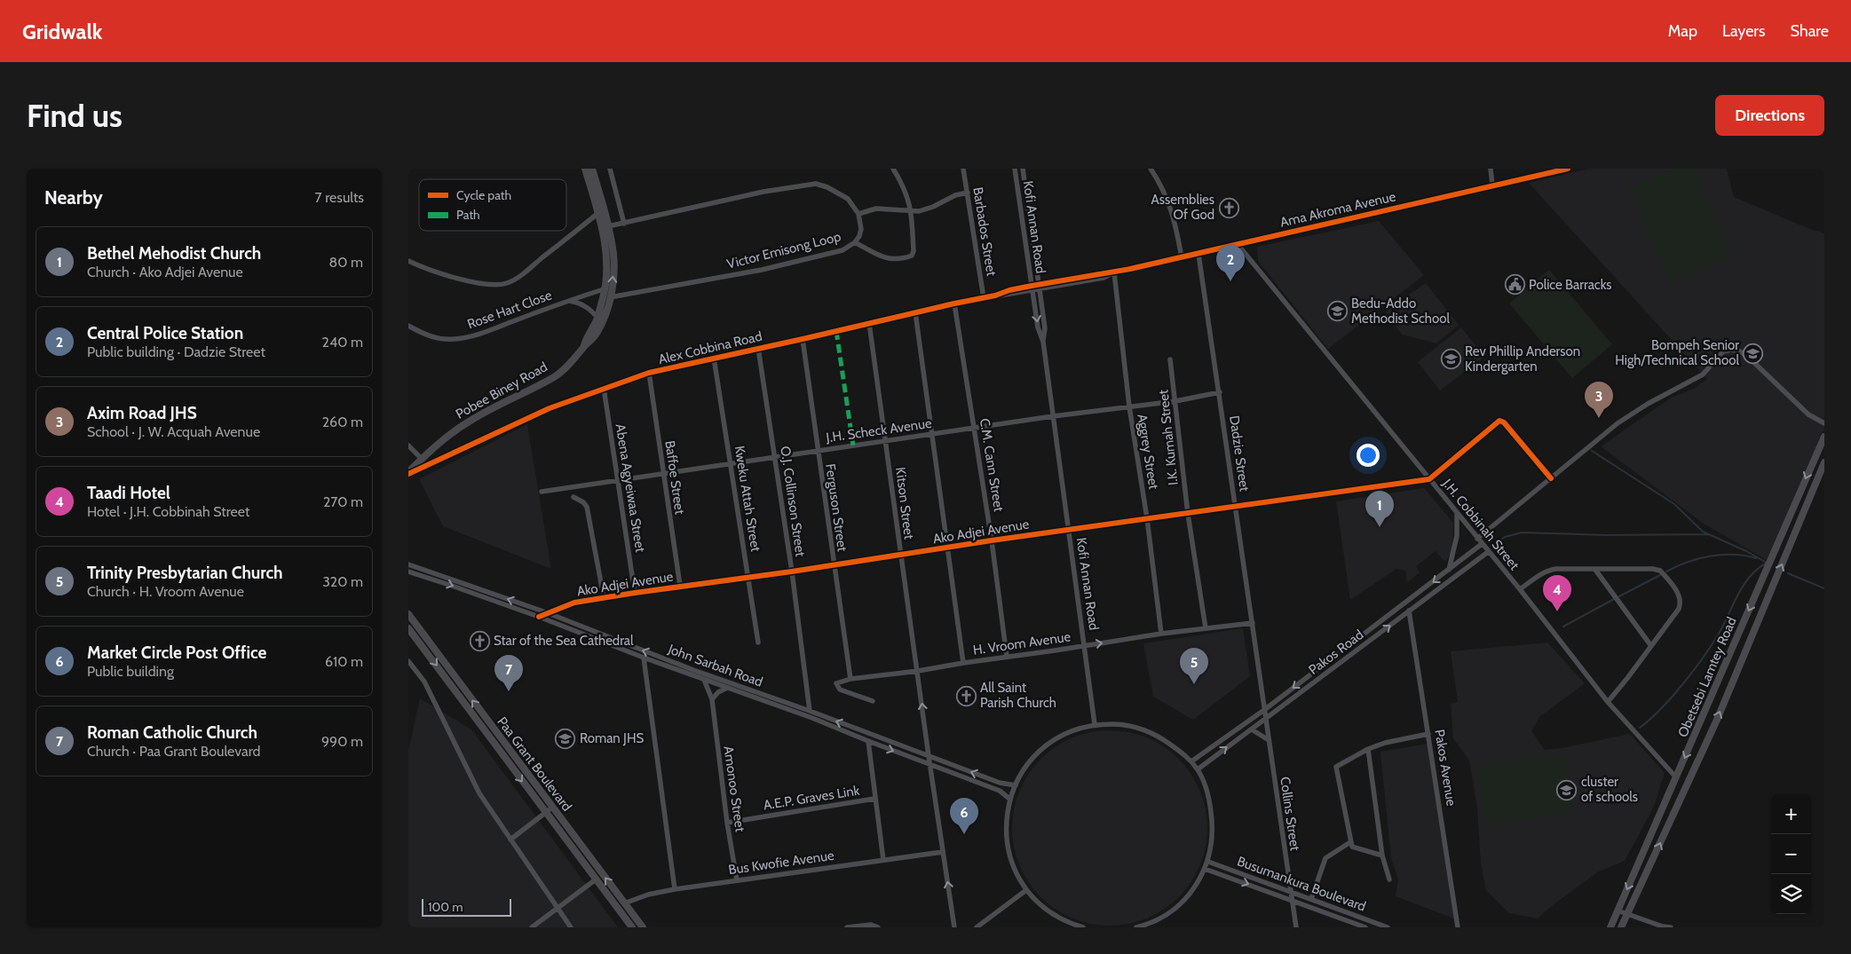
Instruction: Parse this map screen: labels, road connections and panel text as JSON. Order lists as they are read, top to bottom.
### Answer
{
  "streets": {
    "main road": ["Pobee Biney Road", "Obetsebi Lamtey Road", "Paa Grant Boulevard"],
    "street": [
      "Ama Akroma Avenue",
      "Kofi Annan Road",
      "Barbados Street",
      "Victor Emisong Loop",
      "Rose Hart Close",
      "Alex Cobbina Road",
      "J.H. Scheck Avenue",
      "I.K. Kumah Street",
      "Aggrey Street",
      "Dadzie Street",
      "C.M. Cann Street",
      "Baffoe Street",
      "Abena Agyeiwaa Street",
      "Kweku Attah Street",
      "O.J. Collinson Street",
      "Kitson Street",
      "Ferguson Street",
      "J.H. Cobbinah Street",
      "Ako Adjei Avenue",
      "H. Vroom Avenue",
      "Pakos Road",
      "John Sarbah Road",
      "Pakos Avenue",
      "Amonoo Street",
      "A.E.P. Graves Link",
      "Collins Street",
      "Bus Kwofie Avenue",
      "Busumankura Boulevard"
    ]
  },
  "crossings": [
    ["Ama Akroma Avenue", "Kofi Annan Road"],
    ["Ama Akroma Avenue", "Alex Cobbina Road"],
    ["Ama Akroma Avenue", "Aggrey Street"],
    ["Ama Akroma Avenue", "Dadzie Street"],
    ["Ama Akroma Avenue", "J.H. Cobbinah Street"],
    ["Kofi Annan Road", "Alex Cobbina Road"],
    ["Kofi Annan Road", "J.H. Scheck Avenue"],
    ["Kofi Annan Road", "Ako Adjei Avenue"],
    ["Kofi Annan Road", "H. Vroom Avenue"],
    ["Barbados Street", "Alex Cobbina Road"],
    ["Victor Emisong Loop", "Pobee Biney Road"],
    ["Rose Hart Close", "Pobee Biney Road"],
    ["Alex Cobbina Road", "Pobee Biney Road"],
    ["Alex Cobbina Road", "C.M. Cann Street"],
    ["Alex Cobbina Road", "Baffoe Street"],
    ["Alex Cobbina Road", "Abena Agyeiwaa Street"],
    ["Alex Cobbina Road", "Kweku Attah Street"],
    ["Alex Cobbina Road", "O.J. Collinson Street"],
    ["Alex Cobbina Road", "Kitson Street"],
    ["Alex Cobbina Road", "Ferguson Street"],
    ["J.H. Scheck Avenue", "I.K. Kumah Street"],
    ["J.H. Scheck Avenue", "Aggrey Street"],
    ["J.H. Scheck Avenue", "Dadzie Street"],
    ["J.H. Scheck Avenue", "C.M. Cann Street"],
    ["J.H. Scheck Avenue", "Baffoe Street"],
    ["J.H. Scheck Avenue", "Abena Agyeiwaa Street"],
    ["J.H. Scheck Avenue", "Kweku Attah Street"],
    ["J.H. Scheck Avenue", "O.J. Collinson Street"],
    ["J.H. Scheck Avenue", "Kitson Street"],
    ["J.H. Scheck Avenue", "Ferguson Street"],
    ["I.K. Kumah Street", "Ako Adjei Avenue"],
    ["I.K. Kumah Street", "H. Vroom Avenue"],
    ["Aggrey Street", "Ako Adjei Avenue"],
    ["Aggrey Street", "H. Vroom Avenue"],
    ["Dadzie Street", "Ako Adjei Avenue"],
    ["Dadzie Street", "H. Vroom Avenue"],
    ["Dadzie Street", "Pakos Road"],
    ["Dadzie Street", "Collins Street"],
    ["C.M. Cann Street", "Ako Adjei Avenue"],
    ["C.M. Cann Street", "H. Vroom Avenue"],
    ["Baffoe Street", "Ako Adjei Avenue"],
    ["Abena Agyeiwaa Street", "Ako Adjei Avenue"],
    ["Kweku Attah Street", "Ako Adjei Avenue"],
    ["O.J. Collinson Street", "Ako Adjei Avenue"],
    ["O.J. Collinson Street", "John Sarbah Road"],
    ["Kitson Street", "Ako Adjei Avenue"],
    ["Kitson Street", "H. Vroom Avenue"],
    ["Kitson Street", "John Sarbah Road"],
    ["Kitson Street", "Bus Kwofie Avenue"],
    ["Ferguson Street", "Ako Adjei Avenue"],
    ["Ferguson Street", "H. Vroom Avenue"],
    ["J.H. Cobbinah Street", "Ako Adjei Avenue"],
    ["J.H. Cobbinah Street", "Pakos Road"],
    ["J.H. Cobbinah Street", "Obetsebi Lamtey Road"],
    ["Ako Adjei Avenue", "John Sarbah Road"],
    ["Pakos Road", "Pakos Avenue"],
    ["Pakos Road", "Collins Street"],
    ["John Sarbah Road", "Amonoo Street"],
    ["Paa Grant Boulevard", "Bus Kwofie Avenue"],
    ["Amonoo Street", "A.E.P. Graves Link"],
    ["Amonoo Street", "Bus Kwofie Avenue"],
    ["Collins Street", "Busumankura Boulevard"]
  ],
  "places": {
    "church": ["Assemblies Of God", "Star of the Sea Cathedral", "All Saint Parish Church"],
    "public building": ["Police Barracks"],
    "school or university": [
      "Bedu-Addo Methodist School",
      "Bompeh Senior High/Technical School",
      "Rev Phillip Anderson Kindergarten",
      "Roman JHS",
      "cluster of schools"
    ]
  },
  "legend": ["Cycle path", "Path"],
  "scale_bar": "100 m",
  "page": {
    "header": "Gridwalk",
    "nav": ["Map", "Layers", "Share"],
    "buttons": "Directions",
    "title": "Find us",
    "heading": ["Nearby", "7 results"],
    "list": [
      {
        "mark": "1",
        "name": "Bethel Mehodist Church",
        "note": "Church · Ako Adjei Avenue",
        "value": "80 m"
      },
      {
        "mark": "2",
        "name": "Central Police Station",
        "note": "Public building · Dadzie Street",
        "value": "240 m"
      },
      {
        "mark": "3",
        "name": "Axim Road JHS",
        "note": "School · J. W. Acquah Avenue",
        "value": "260 m"
      },
      {
        "mark": "4",
        "name": "Taadi Hotel",
        "note": "Hotel · J.H. Cobbinah Street",
        "value": "270 m"
      },
      {
        "mark": "5",
        "name": "Trinity Presbytarian Church",
        "note": "Church · H. Vroom Avenue",
        "value": "320 m"
      },
      {
        "mark": "6",
        "name": "Market Circle Post Office",
        "note": "Public building",
        "value": "610 m"
      },
      {
        "mark": "7",
        "name": "Roman Catholic Church",
        "note": "Church · Paa Grant Boulevard",
        "value": "990 m"
      }
    ],
    "pins": [
      "2",
      "3",
      "1",
      "4",
      "5",
      "7",
      "6"
    ],
    "map_buttons": ["+", "−"],
    "scale": "100 m"
  }
}
